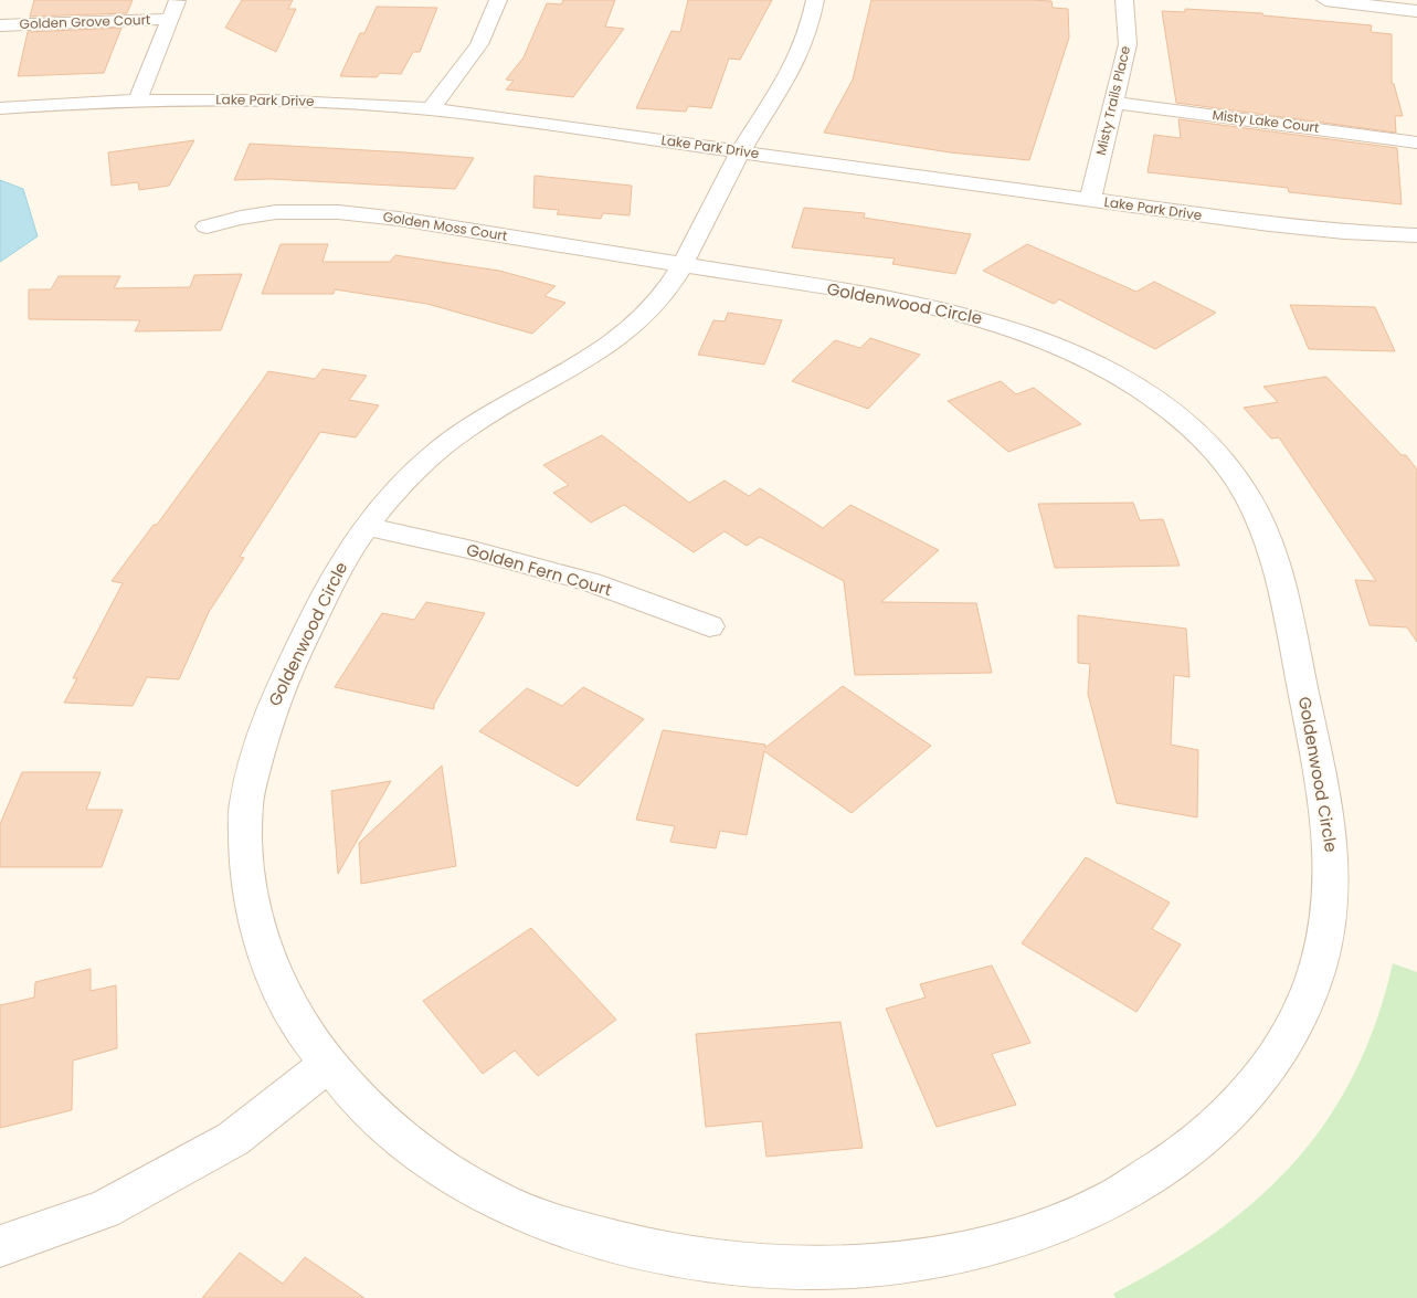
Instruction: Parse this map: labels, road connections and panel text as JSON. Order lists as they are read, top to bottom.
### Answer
{
  "streets": {
    "street": [
      "Golden Grove Court",
      "Lake Park Drive",
      "Misty Trails Place",
      "Misty Lake Court",
      "Golden Moss Court",
      "Goldenwood Circle",
      "Golden Fern Court"
    ]
  },
  "crossings": [
    ["Lake Park Drive", "Misty Trails Place"],
    ["Lake Park Drive", "Goldenwood Circle"],
    ["Misty Trails Place", "Misty Lake Court"],
    ["Golden Moss Court", "Goldenwood Circle"],
    ["Goldenwood Circle", "Golden Fern Court"]
  ]
}
